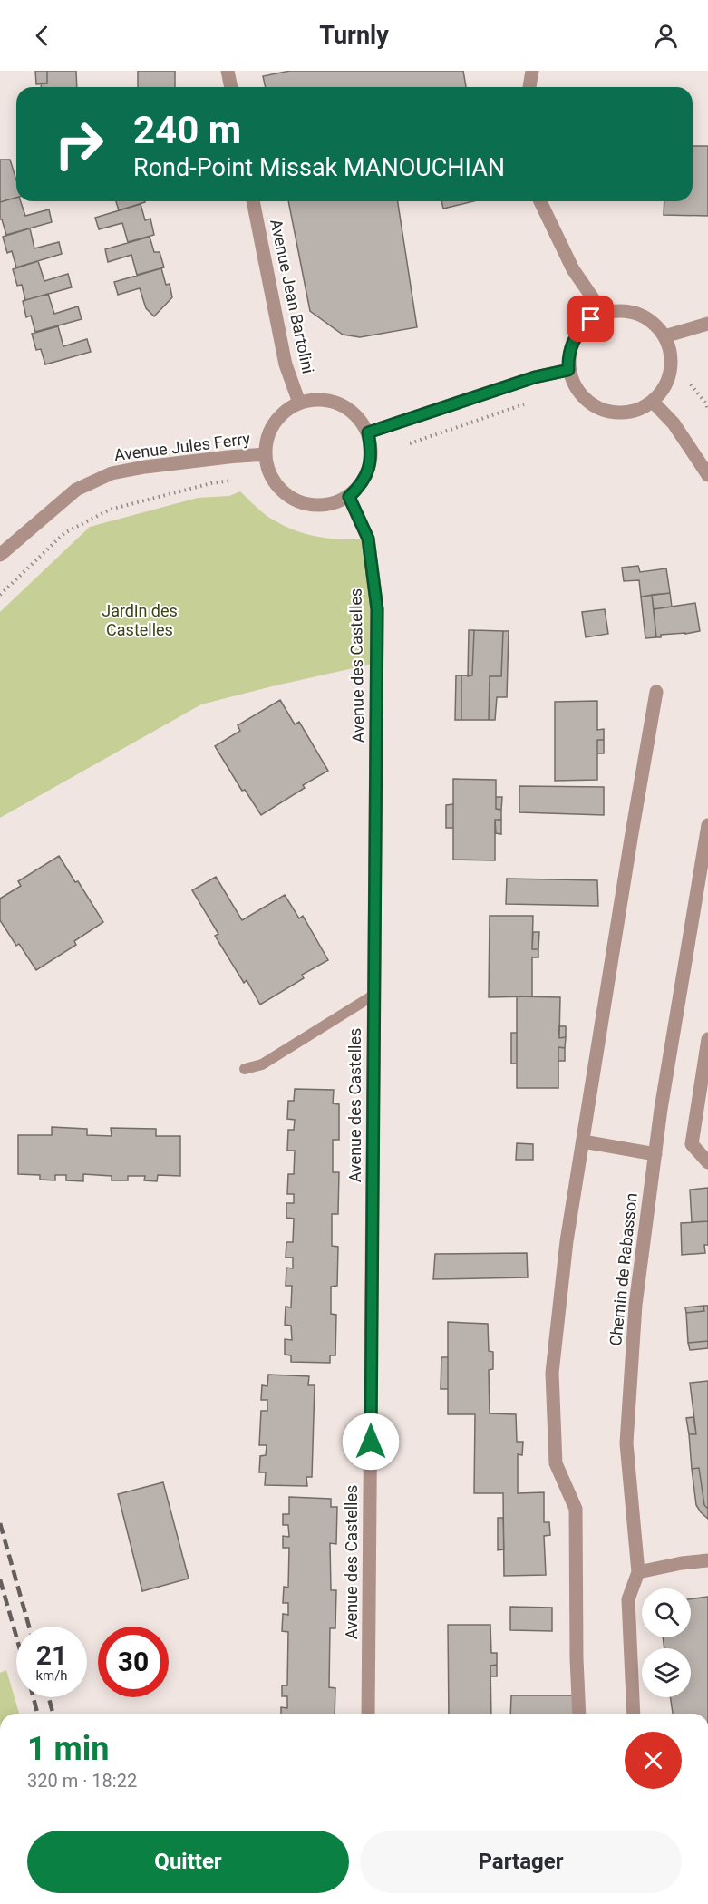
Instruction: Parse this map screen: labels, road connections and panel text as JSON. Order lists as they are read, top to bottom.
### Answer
{
  "streets": {
    "street": [
      "Avenue Jean Bartolini",
      "Avenue Jules Ferry",
      "Avenue des Castelles",
      "Chemin de Rabasson"
    ]
  },
  "crossings": [
    ["Avenue Jean Bartolini", "Avenue Jules Ferry"],
    ["Avenue Jean Bartolini", "Avenue des Castelles"],
    ["Avenue Jules Ferry", "Avenue des Castelles"]
  ],
  "parks": ["Jardin des Castelles"],
  "page": {
    "header": "Turnly",
    "turn": ["240 m", "Rond-Point Missak MANOUCHIAN"],
    "speed": "21 km/h",
    "limit": "30",
    "heading": ["1 min", "320 m · 18:22"],
    "buttons": ["Quitter", "Partager"]
  }
}
